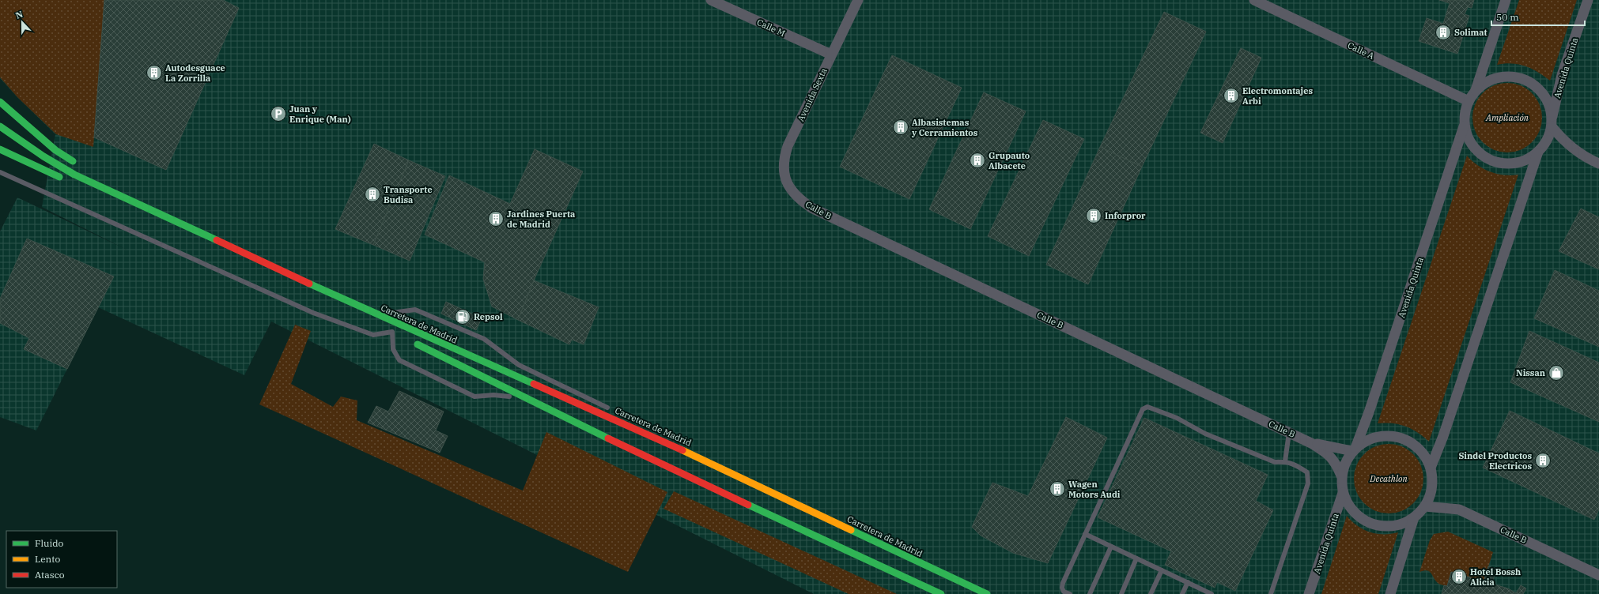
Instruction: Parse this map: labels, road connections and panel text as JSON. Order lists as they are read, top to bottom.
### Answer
{
  "streets": {
    "main road": ["Carretera de Madrid"],
    "street": [
      "Calle M",
      "Calle A",
      "Avenida Quinta",
      "Avenida Sexta",
      "Calle B"
    ]
  },
  "crossings": [
    ["Calle M", "Avenida Sexta"],
    ["Calle A", "Avenida Quinta"],
    ["Avenida Quinta", "Calle B"],
    ["Avenida Sexta", "Calle B"]
  ],
  "parks": ["Ampliación", "Decathlon"],
  "places": {
    "building": [
      "Solimat",
      "Autodesguace La Zorrilla",
      "Electromontajes Arbi",
      "Albasistemas y Cerramientos",
      "Grupauto Albacete",
      "Transporte Budisa",
      "Inforpror",
      "Jardines Puerta de Madrid",
      "Sindel Productos Electricos",
      "Wagen Motors Audi",
      "Hotel Bossh Alicia"
    ],
    "parking": ["Juan y Enrique (Man)"],
    "fuel station": ["Repsol"],
    "shop": ["Nissan"]
  },
  "legend": ["Fluido", "Lento", "Atasco"],
  "scale_bar": "50 m",
  "north": "top"
}
